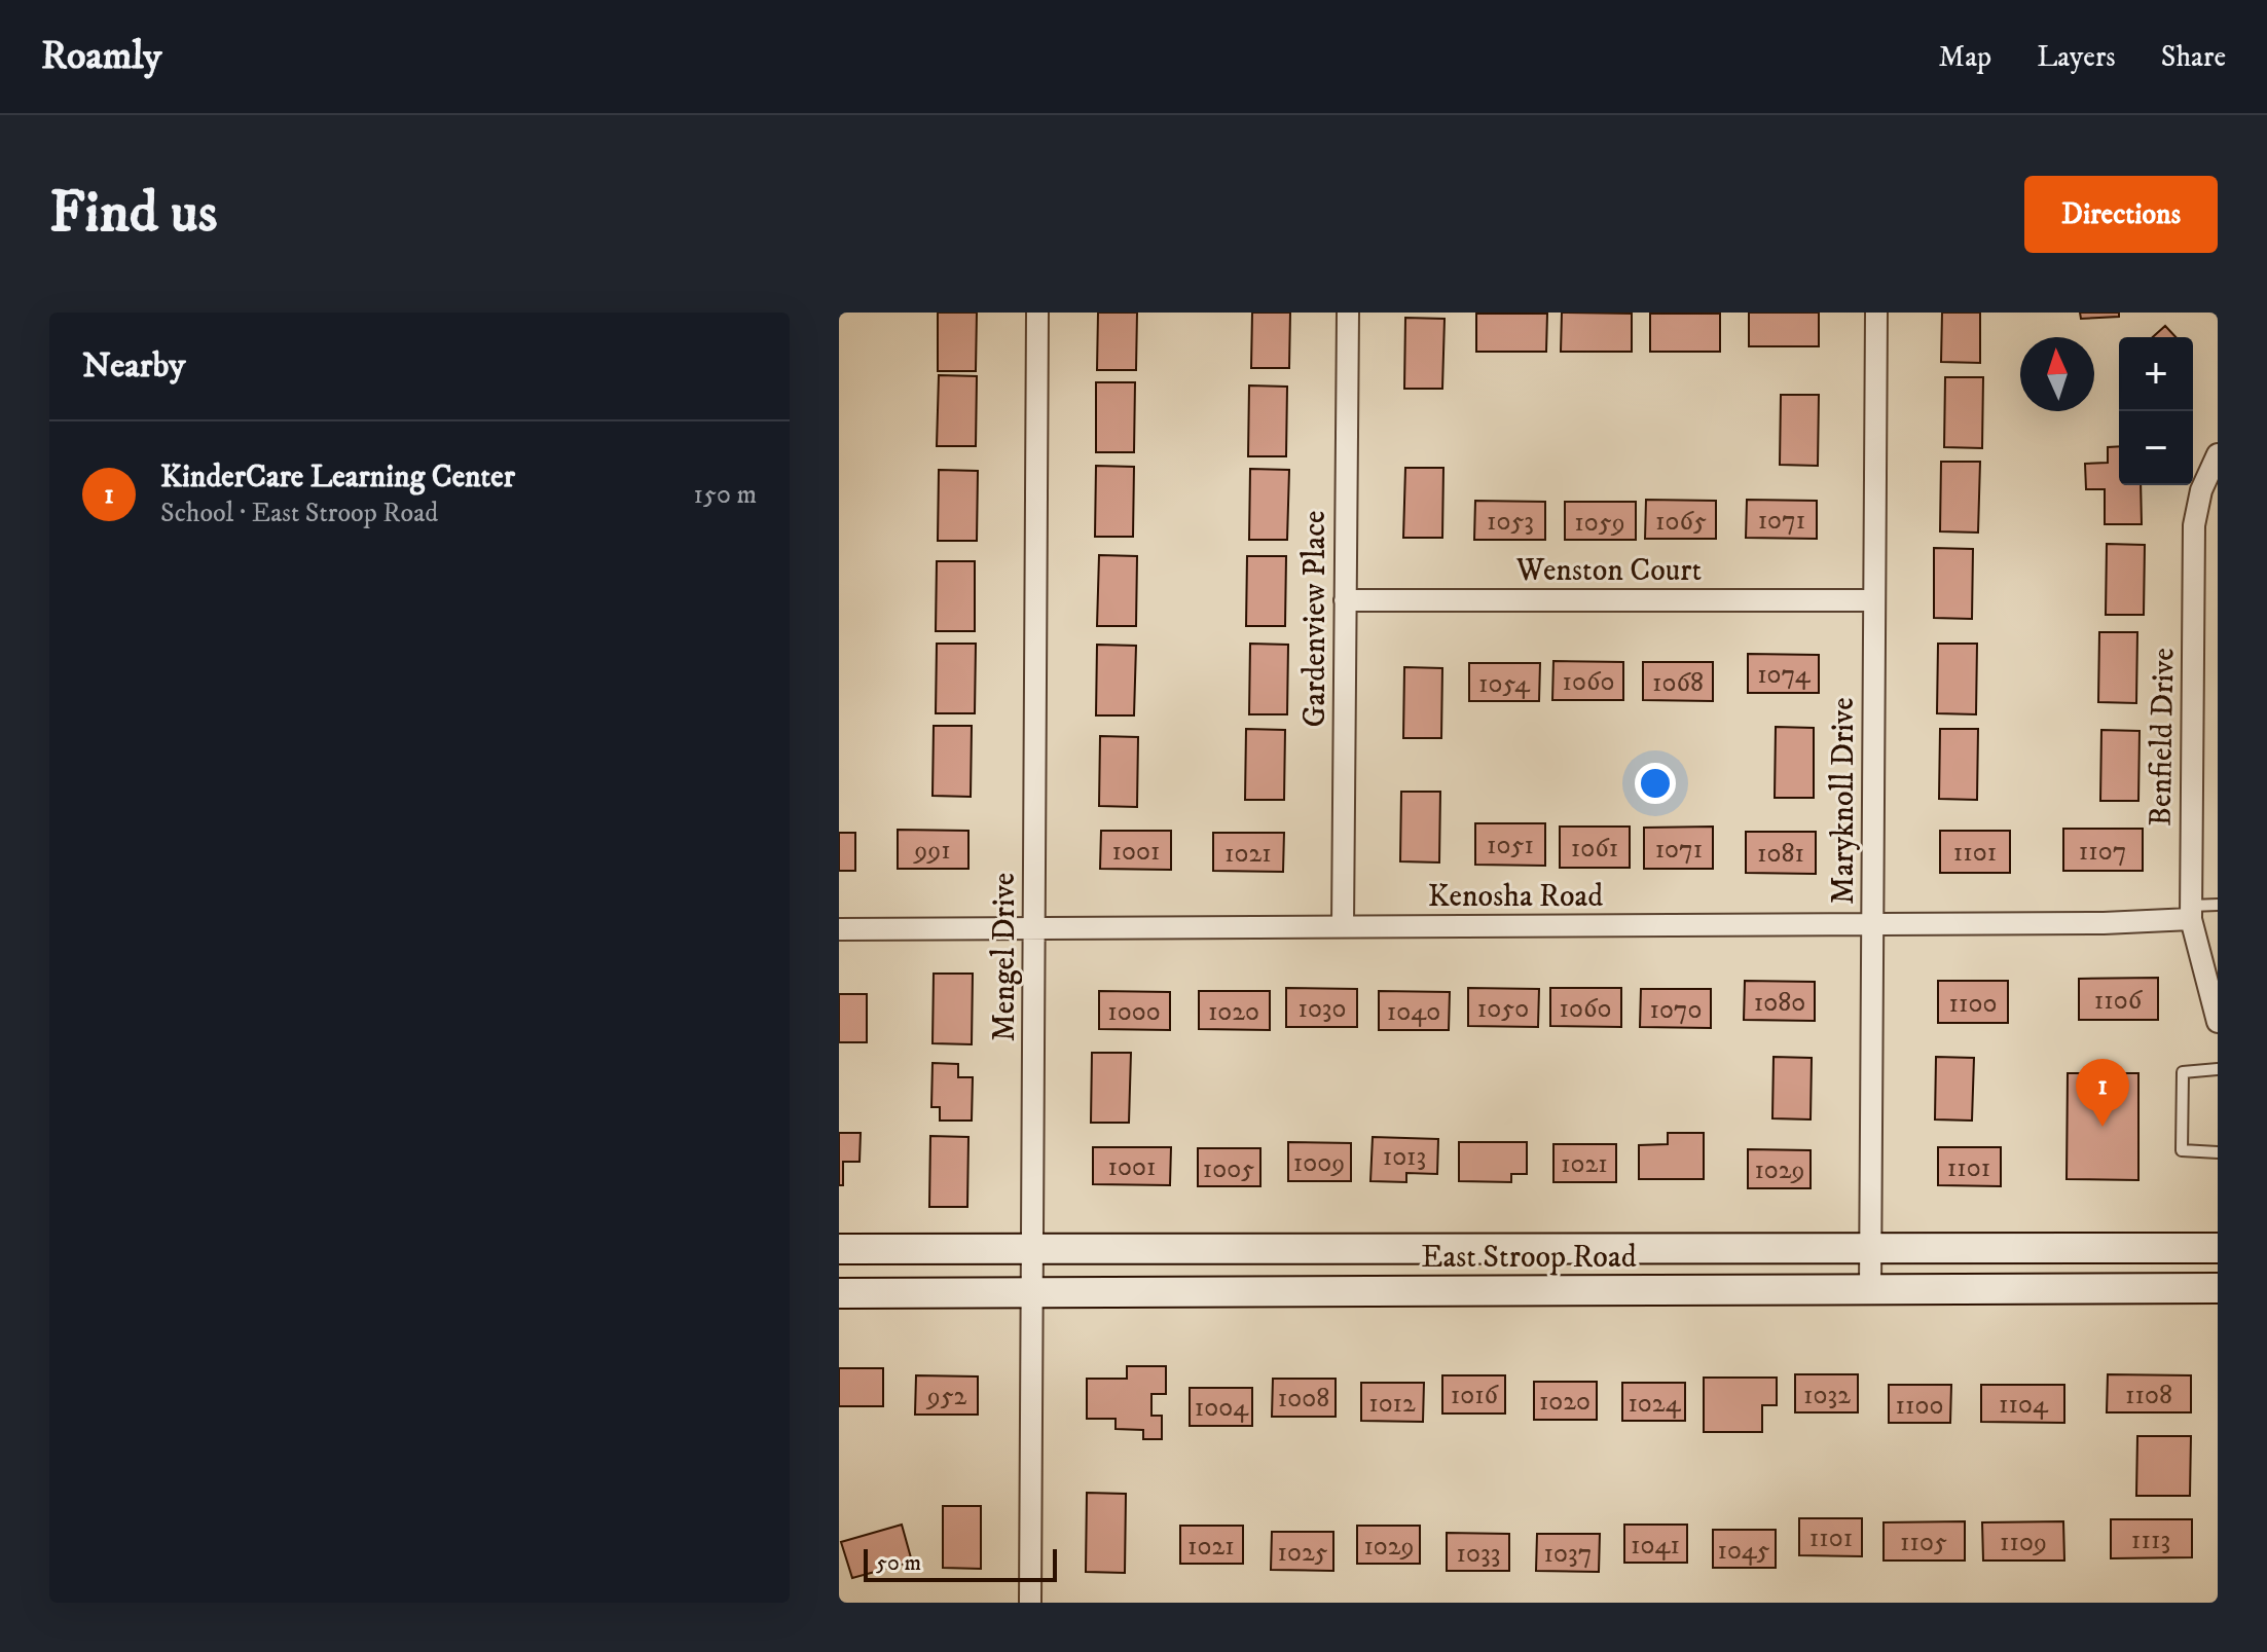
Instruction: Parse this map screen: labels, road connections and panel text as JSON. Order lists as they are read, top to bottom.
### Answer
{
  "streets": {
    "main road": ["East Stroop Road"],
    "street": [
      "Wenston Court",
      "Gardenview Place",
      "Benfield Drive",
      "Maryknoll Drive",
      "Kenosha Road",
      "Mengel Drive"
    ]
  },
  "crossings": [
    ["Wenston Court", "Gardenview Place"],
    ["Wenston Court", "Maryknoll Drive"],
    ["Gardenview Place", "Kenosha Road"],
    ["Benfield Drive", "Kenosha Road"],
    ["Maryknoll Drive", "Kenosha Road"],
    ["Maryknoll Drive", "East Stroop Road"],
    ["Kenosha Road", "Mengel Drive"],
    ["Mengel Drive", "East Stroop Road"]
  ],
  "house_numbers": [
    "1071",
    "1053",
    "1065",
    "1059",
    "1074",
    "1060",
    "1068",
    "1054",
    "1051",
    "1061",
    "1071",
    "991",
    "1001",
    "1107",
    "1101",
    "1021",
    "1081",
    "1106",
    "1080",
    "1100",
    "1030",
    "1050",
    "1060",
    "1070",
    "1000",
    "1020",
    "1040",
    "1013",
    "1009",
    "1021",
    "1001",
    "1101",
    "1005",
    "1029",
    "1016",
    "1032",
    "1108",
    "952",
    "1008",
    "1020",
    "1012",
    "1024",
    "1104",
    "1100",
    "1004",
    "1101",
    "1113",
    "1105",
    "1109",
    "1041",
    "1021",
    "1029",
    "1045",
    "1025",
    "1033",
    "1037"
  ],
  "scale_bar": "50 m",
  "north": "top",
  "page": {
    "header": "Roamly",
    "nav": ["Map", "Layers", "Share"],
    "buttons": "Directions",
    "title": "Find us",
    "heading": "Nearby",
    "map_buttons": ["+", "−"],
    "list": [
      {
        "mark": "1",
        "name": "KinderCare Learning Center",
        "note": "School · East Stroop Road",
        "value": "150 m"
      }
    ],
    "pins": "1",
    "scale": "50 m"
  }
}
